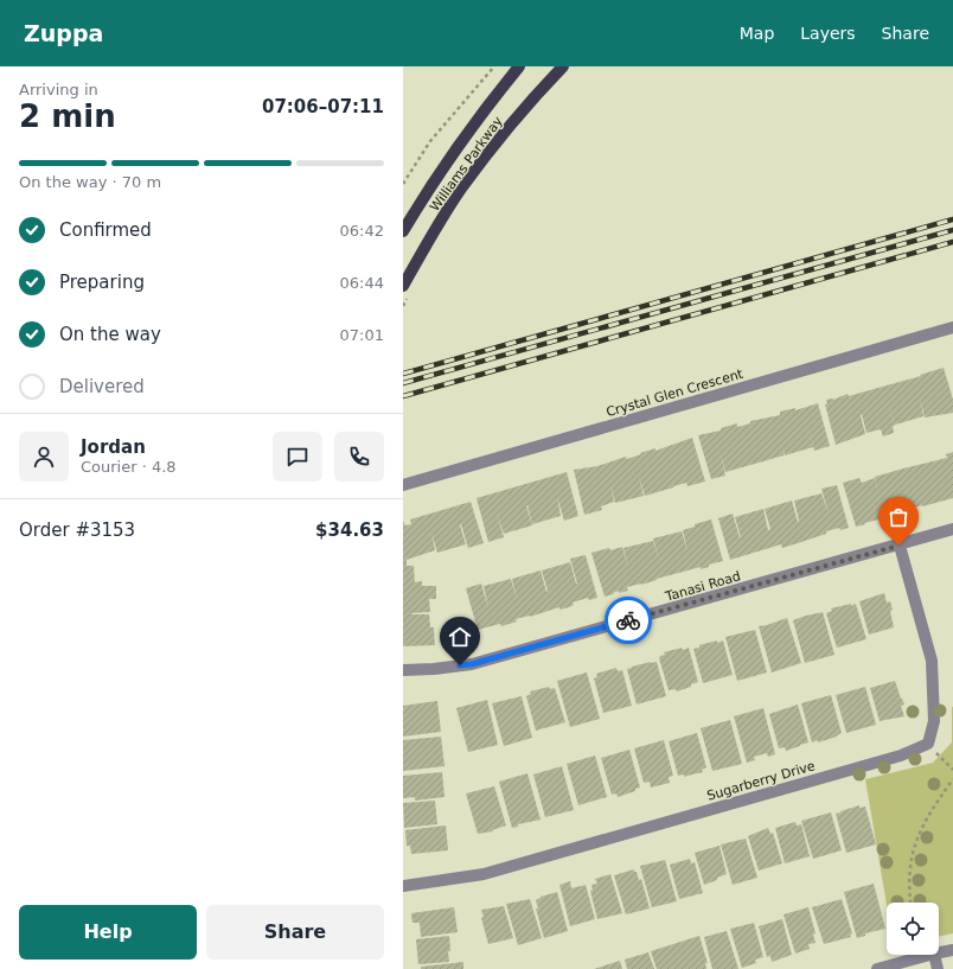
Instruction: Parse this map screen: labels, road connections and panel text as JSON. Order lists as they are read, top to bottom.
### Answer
{
  "streets": {
    "main road": ["Williams Parkway"],
    "street": ["Crystal Glen Crescent", "Tanasi Road", "Sugarberry Drive"]
  },
  "page": {
    "header": "Zuppa",
    "nav": ["Map", "Layers", "Share"],
    "heading": ["2 min", "Arriving in", "07:06–07:11"],
    "panel": [
      "Jordan",
      "Courier · 4.8",
      "Order #3153",
      "$34.63"
    ],
    "bar": "On the way · 70 m",
    "list": [
      ["Confirmed", "06:42"],
      ["Preparing", "06:44"],
      ["On the way", "07:01"],
      "Delivered"
    ],
    "buttons": ["Help", "Share"]
  }
}
